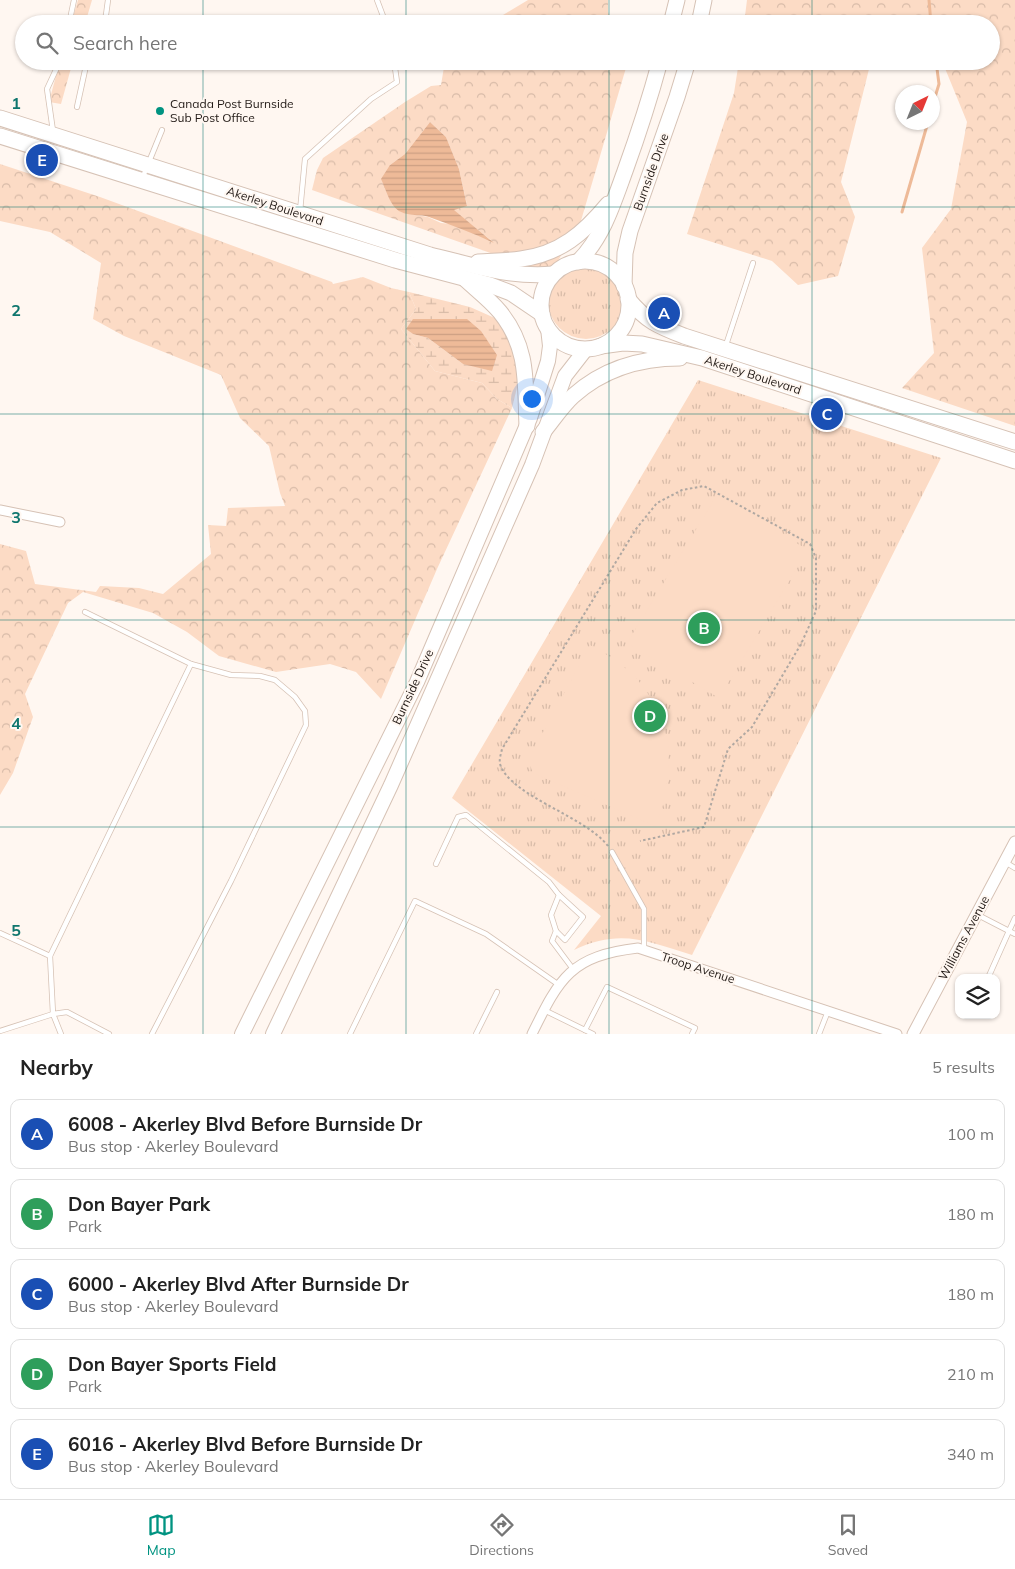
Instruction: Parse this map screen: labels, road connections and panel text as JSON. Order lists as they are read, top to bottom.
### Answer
{
  "streets": {
    "main road": ["Burnside Drive", "Akerley Boulevard"],
    "street": ["Williams Avenue", "Troop Avenue"]
  },
  "crossings": [
    ["Burnside Drive", "Akerley Boulevard"]
  ],
  "places": ["Canada Post Burnside Sub Post Office"],
  "north": "top right",
  "page": {
    "search": "Search here",
    "pins": [
      "E",
      "A",
      "C",
      "B",
      "D"
    ],
    "heading": ["Nearby", "5 results"],
    "list": [
      {
        "mark": "A",
        "name": "6008 - Akerley Blvd Before Burnside Dr",
        "note": "Bus stop · Akerley Boulevard",
        "value": "100 m"
      },
      {
        "mark": "B",
        "name": "Don Bayer Park",
        "note": "Park",
        "value": "180 m"
      },
      {
        "mark": "C",
        "name": "6000 - Akerley Blvd After Burnside Dr",
        "note": "Bus stop · Akerley Boulevard",
        "value": "180 m"
      },
      {
        "mark": "D",
        "name": "Don Bayer Sports Field",
        "note": "Park",
        "value": "210 m"
      },
      {
        "mark": "E",
        "name": "6016 - Akerley Blvd Before Burnside Dr",
        "note": "Bus stop · Akerley Boulevard",
        "value": "340 m"
      }
    ],
    "nav": ["Map", "Directions", "Saved"]
  },
  "grid": {
    "rows": [
      "1",
      "2",
      "3",
      "4",
      "5"
    ]
  }
}
